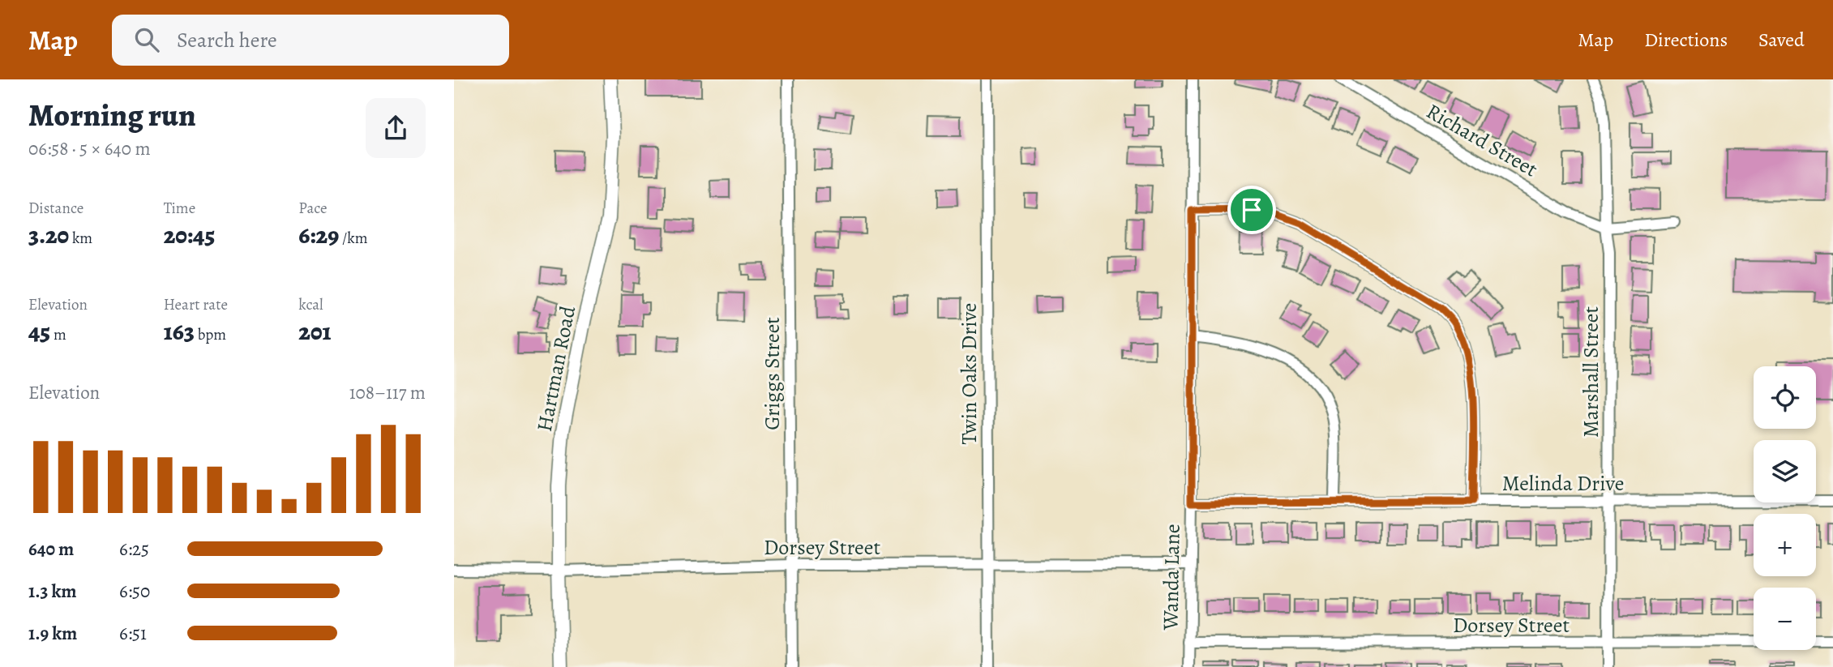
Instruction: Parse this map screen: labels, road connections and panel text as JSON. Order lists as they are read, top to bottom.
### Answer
{
  "streets": {
    "street": [
      "Richard Street",
      "Hartman Road",
      "Marshall Street",
      "Griggs Street",
      "Twin Oaks Drive",
      "Melinda Drive",
      "Dorsey Street",
      "Wanda Lane"
    ]
  },
  "crossings": [
    ["Richard Street", "Marshall Street"],
    ["Hartman Road", "Dorsey Street"],
    ["Marshall Street", "Melinda Drive"],
    ["Marshall Street", "Dorsey Street"],
    ["Griggs Street", "Dorsey Street"],
    ["Twin Oaks Drive", "Dorsey Street"],
    ["Melinda Drive", "Wanda Lane"],
    ["Dorsey Street", "Wanda Lane"]
  ],
  "page": {
    "header": "Map",
    "search": "Search here",
    "nav": ["Map", "Directions", "Saved"],
    "heading": ["Morning run", "06:58 · 5 × 640 m"],
    "stats": [
      ["Distance", "3.20 km"],
      ["Time", "20:45"],
      ["Pace", "6:29 /km"],
      ["Elevation", "45 m"],
      ["Heart rate", "163 bpm"],
      ["kcal", "201"]
    ],
    "map_buttons": ["+", "−"],
    "chart": ["Elevation", "108–117 m"],
    "list": [
      {
        "name": "640 m",
        "note": "6:25"
      },
      {
        "name": "1.3 km",
        "note": "6:50"
      },
      {
        "name": "1.9 km",
        "note": "6:51"
      }
    ]
  }
}
